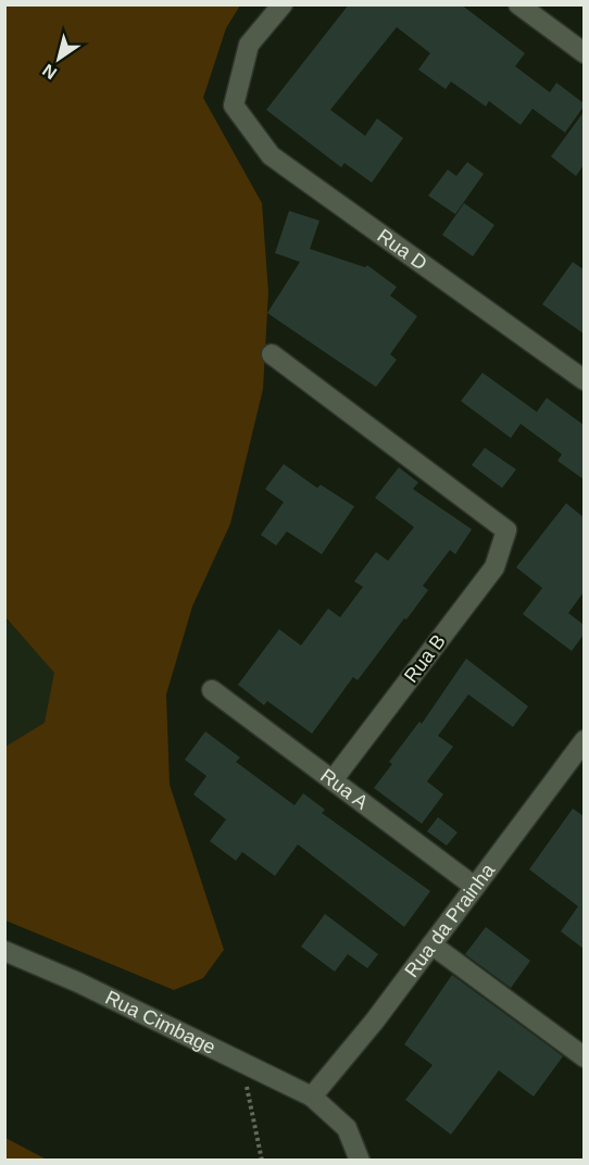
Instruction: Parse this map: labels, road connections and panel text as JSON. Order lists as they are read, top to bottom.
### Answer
{
  "streets": {
    "street": [
      "Rua D",
      "Rua B",
      "Rua A",
      "Rua da Prainha",
      "Rua Cimbage"
    ]
  },
  "crossings": [
    ["Rua B", "Rua A"],
    ["Rua A", "Rua da Prainha"],
    ["Rua da Prainha", "Rua Cimbage"]
  ],
  "north": "bottom left"
}
